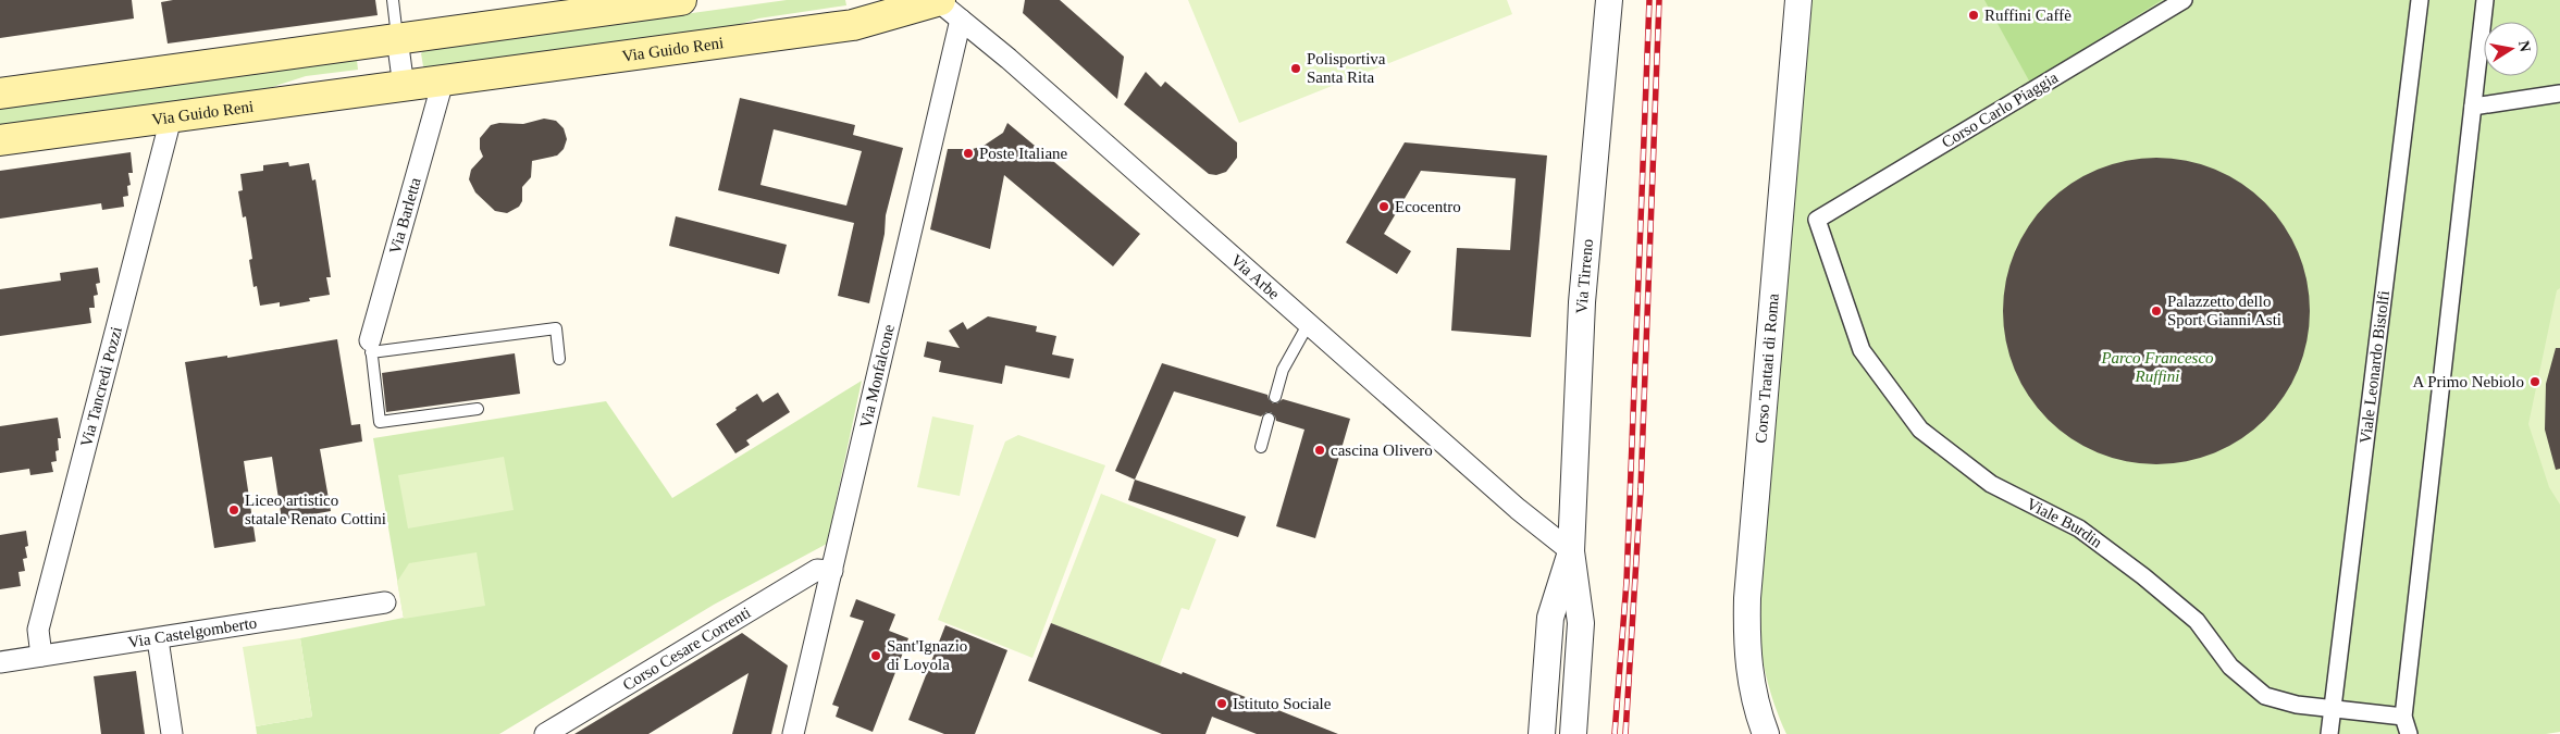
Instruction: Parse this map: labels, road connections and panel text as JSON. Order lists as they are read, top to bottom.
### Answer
{
  "streets": {
    "main road": ["Via Guido Reni"],
    "street": [
      "Corso Carlo Piaggia",
      "Via Barletta",
      "Via Arbe",
      "Via Tirreno",
      "Corso Trattati di Roma",
      "Viale Leonardo Bistolfi",
      "Via Monfalcone",
      "Via Tancredi Pozzi",
      "Viale Burdin",
      "Via Castelgomberto",
      "Corso Cesare Correnti"
    ]
  },
  "crossings": [
    ["Via Guido Reni", "Via Barletta"],
    ["Via Guido Reni", "Via Arbe"],
    ["Via Guido Reni", "Via Monfalcone"],
    ["Via Guido Reni", "Via Tancredi Pozzi"],
    ["Corso Carlo Piaggia", "Viale Burdin"],
    ["Via Arbe", "Via Tirreno"],
    ["Via Arbe", "Via Monfalcone"],
    ["Viale Leonardo Bistolfi", "Viale Burdin"],
    ["Via Monfalcone", "Corso Cesare Correnti"],
    ["Via Tancredi Pozzi", "Via Castelgomberto"]
  ],
  "parks": ["Parco Francesco Ruffini"],
  "places": [
    "Ruffini Caffè",
    "Polisportiva Santa Rita",
    "Poste Italiane",
    "Ecocentro",
    "Palazzetto dello Sport Gianni Asti",
    "A Primo Nebiolo",
    "cascina Olivero",
    "Liceo artistico statale Renato Cottini",
    "Sant'Ignazio di Loyola",
    "Istituto Sociale"
  ],
  "north": "right"
}
